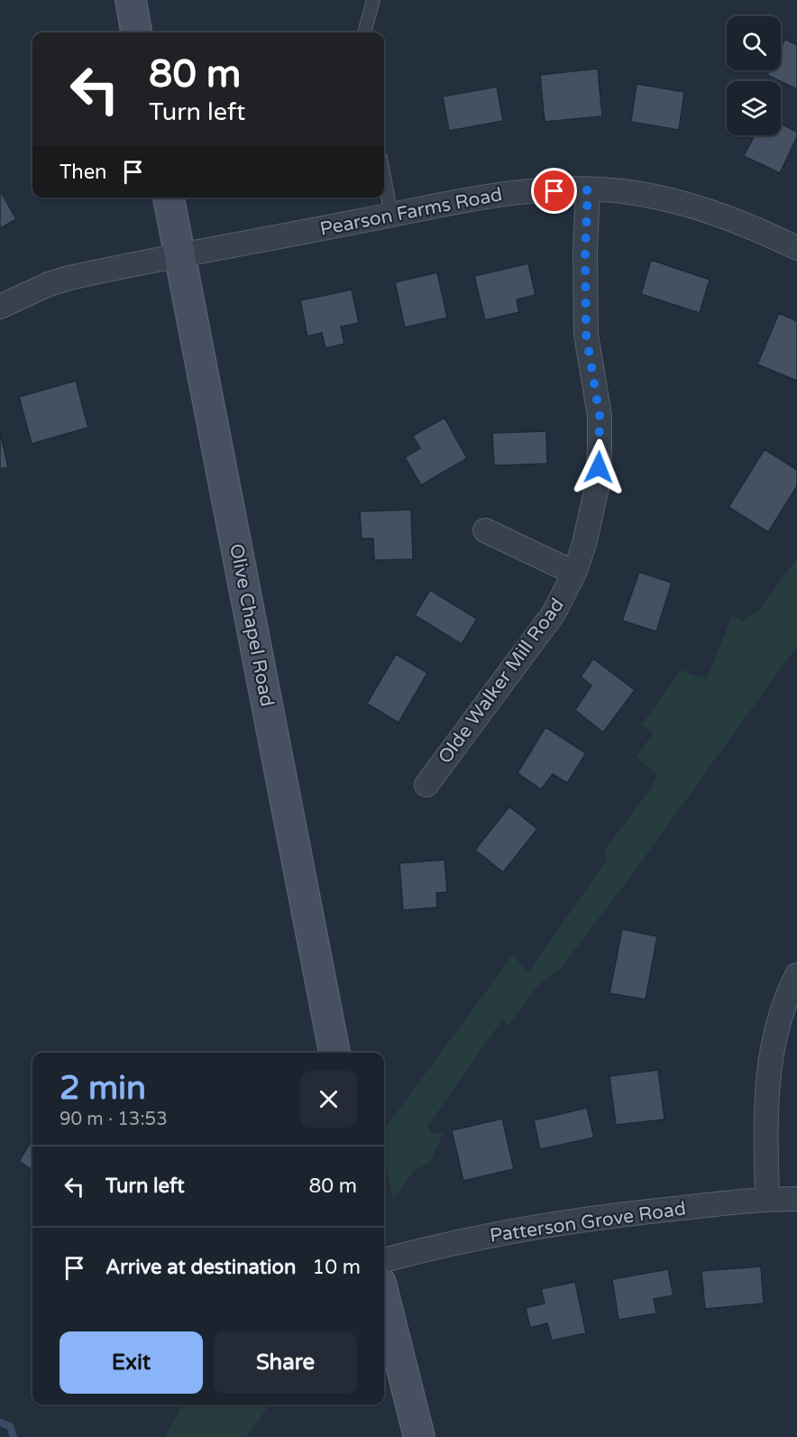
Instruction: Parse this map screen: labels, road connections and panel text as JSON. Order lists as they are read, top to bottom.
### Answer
{
  "streets": {
    "main road": ["Olive Chapel Road"],
    "street": ["Pearson Farms Road", "Olde Walker Mill Road", "Patterson Grove Road"]
  },
  "crossings": [
    ["Pearson Farms Road", "Olive Chapel Road"],
    ["Pearson Farms Road", "Olde Walker Mill Road"]
  ],
  "page": {
    "turn": ["80 m", "Turn left"],
    "then": "Then",
    "heading": ["2 min", "90 m · 13:53"],
    "list": [
      {
        "name": "Turn left",
        "value": "80 m"
      },
      {
        "name": "Arrive at destination",
        "value": "10 m"
      }
    ],
    "buttons": ["Exit", "Share"]
  }
}
